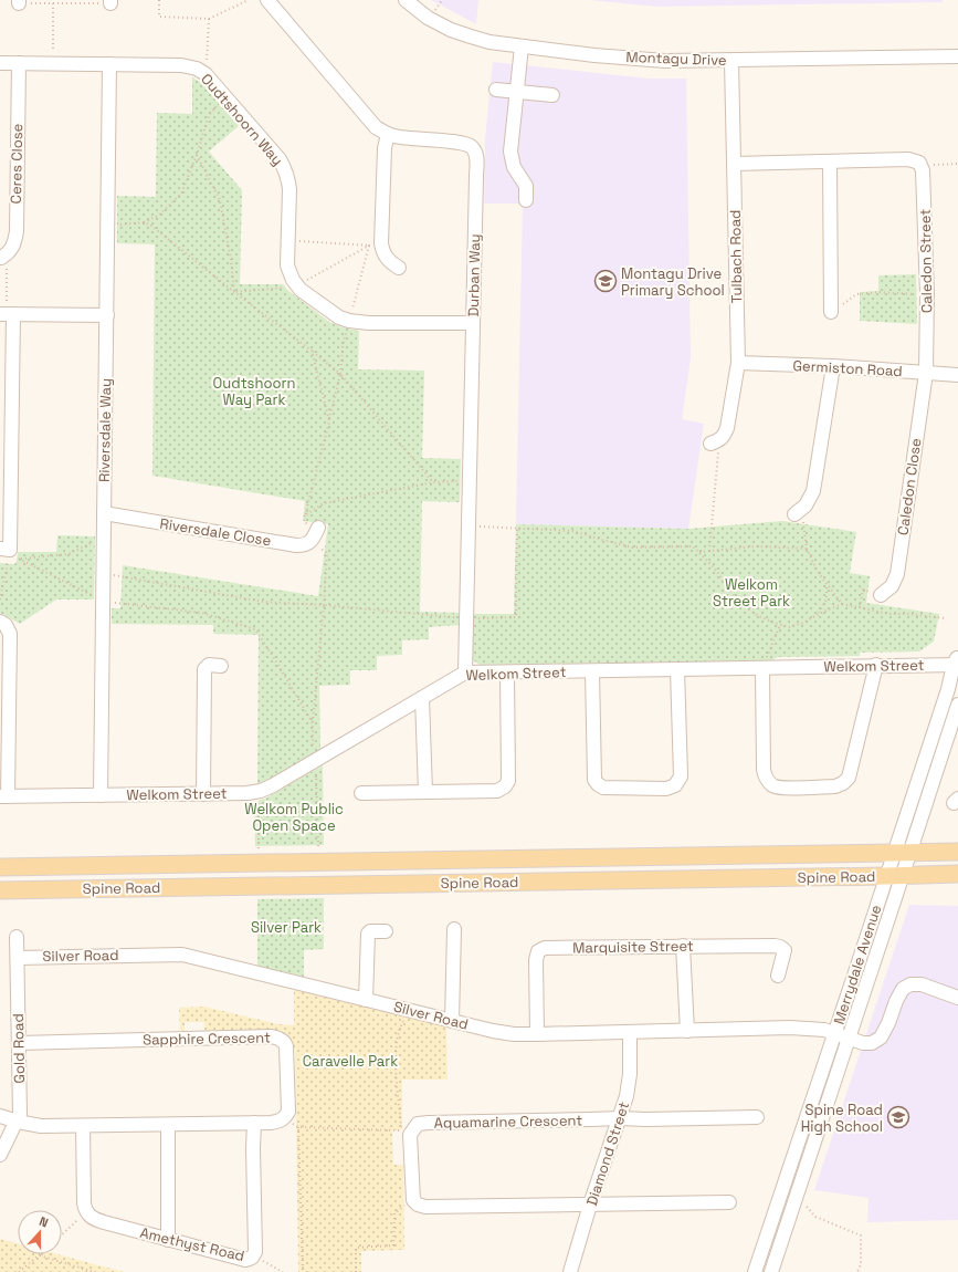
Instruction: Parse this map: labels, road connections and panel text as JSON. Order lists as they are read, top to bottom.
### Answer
{
  "streets": {
    "main road": ["Spine Road"],
    "street": [
      "Montagu Drive",
      "Oudtshoorn Way",
      "Ceres Close",
      "Tulbach Road",
      "Caledon Street",
      "Durban Way",
      "Germiston Road",
      "Riversdale Way",
      "Caledon Close",
      "Riversdale Close",
      "Welkom Street",
      "Marquisite Street",
      "Silver Road",
      "Merrydale Avenue",
      "Sapphire Crescent",
      "Gold Road",
      "Aquamarine Crescent",
      "Diamond Street",
      "Amethyst Road"
    ]
  },
  "crossings": [
    ["Montagu Drive", "Tulbach Road"],
    ["Oudtshoorn Way", "Ceres Close"],
    ["Oudtshoorn Way", "Durban Way"],
    ["Oudtshoorn Way", "Riversdale Way"],
    ["Tulbach Road", "Germiston Road"],
    ["Caledon Street", "Germiston Road"],
    ["Caledon Street", "Caledon Close"],
    ["Durban Way", "Welkom Street"],
    ["Germiston Road", "Caledon Close"],
    ["Riversdale Way", "Riversdale Close"],
    ["Riversdale Way", "Welkom Street"],
    ["Welkom Street", "Merrydale Avenue"],
    ["Spine Road", "Merrydale Avenue"],
    ["Marquisite Street", "Silver Road"],
    ["Silver Road", "Merrydale Avenue"],
    ["Silver Road", "Gold Road"],
    ["Silver Road", "Diamond Street"],
    ["Sapphire Crescent", "Gold Road"],
    ["Aquamarine Crescent", "Diamond Street"]
  ],
  "parks": [
    "Oudtshoorn Way Park",
    "Welkom Street Park",
    "Welkom Public Open Space",
    "Silver Park",
    "Caravelle Park"
  ],
  "places": {
    "school or university": ["Montagu Drive Primary School", "Spine Road High School"]
  },
  "north": "top"
}
